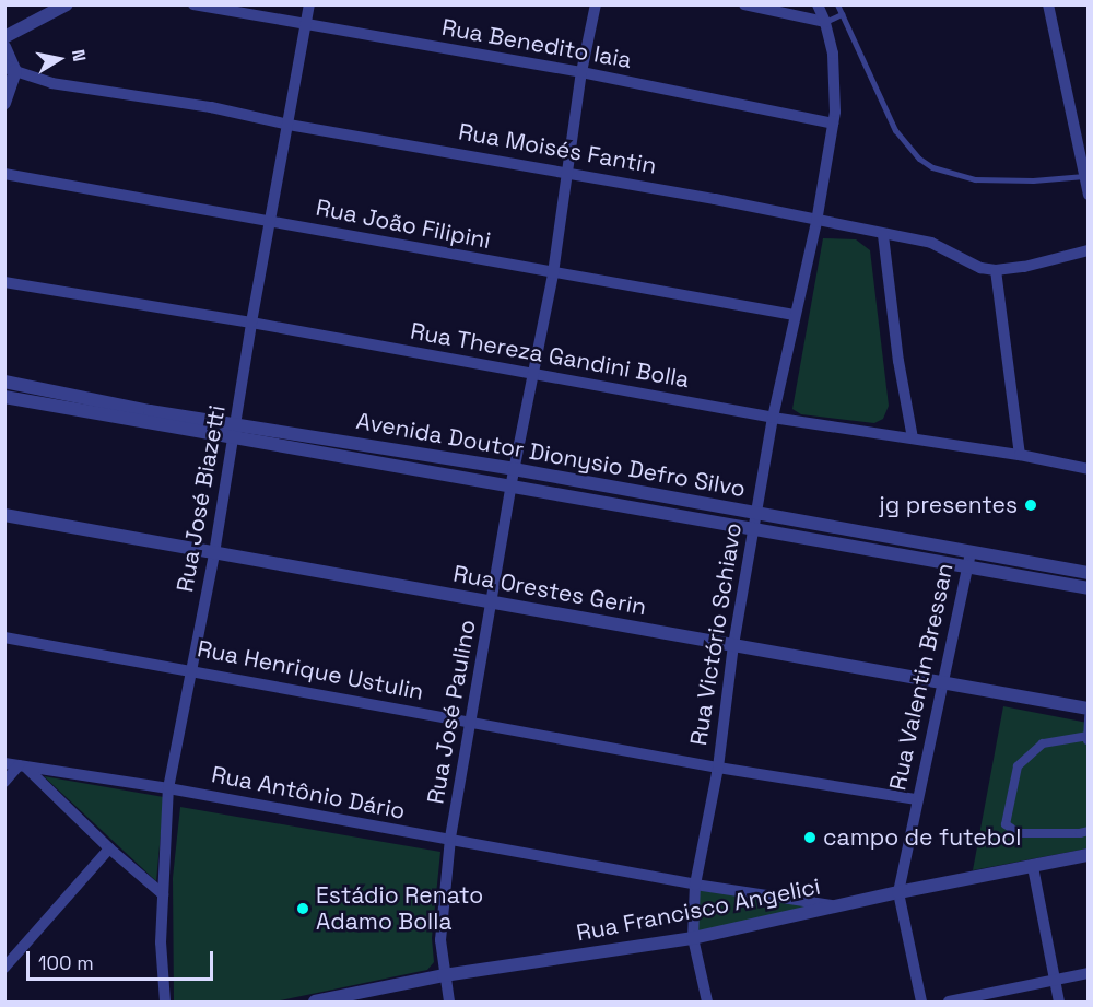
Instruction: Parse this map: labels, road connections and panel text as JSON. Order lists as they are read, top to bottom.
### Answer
{
  "streets": {
    "street": [
      "Rua Benedito Iaia",
      "Rua Moisés Fantin",
      "Rua João Filipini",
      "Rua Thereza Gandini Bolla",
      "Avenida Doutor Dionysio Defro Silvo",
      "Rua José Biazetti",
      "Rua Orestes Gerin",
      "Rua Victório Schiavo",
      "Rua Henrique Ustulin",
      "Rua Valentin Bressan",
      "Rua José Paulino",
      "Rua Antônio Dário",
      "Rua Francisco Angelici"
    ]
  },
  "crossings": [
    ["Rua Benedito Iaia", "Rua José Biazetti"],
    ["Rua Benedito Iaia", "Rua Victório Schiavo"],
    ["Rua Benedito Iaia", "Rua José Paulino"],
    ["Rua Moisés Fantin", "Rua José Biazetti"],
    ["Rua Moisés Fantin", "Rua Victório Schiavo"],
    ["Rua Moisés Fantin", "Rua José Paulino"],
    ["Rua João Filipini", "Rua José Biazetti"],
    ["Rua João Filipini", "Rua Victório Schiavo"],
    ["Rua João Filipini", "Rua José Paulino"],
    ["Rua Thereza Gandini Bolla", "Rua José Biazetti"],
    ["Rua Thereza Gandini Bolla", "Rua Victório Schiavo"],
    ["Rua Thereza Gandini Bolla", "Rua José Paulino"],
    ["Avenida Doutor Dionysio Defro Silvo", "Rua José Biazetti"],
    ["Avenida Doutor Dionysio Defro Silvo", "Rua Victório Schiavo"],
    ["Avenida Doutor Dionysio Defro Silvo", "Rua Valentin Bressan"],
    ["Avenida Doutor Dionysio Defro Silvo", "Rua José Paulino"],
    ["Rua José Biazetti", "Rua Orestes Gerin"],
    ["Rua José Biazetti", "Rua Henrique Ustulin"],
    ["Rua José Biazetti", "Rua Antônio Dário"],
    ["Rua Orestes Gerin", "Rua Victório Schiavo"],
    ["Rua Orestes Gerin", "Rua Valentin Bressan"],
    ["Rua Orestes Gerin", "Rua José Paulino"],
    ["Rua Victório Schiavo", "Rua Henrique Ustulin"],
    ["Rua Victório Schiavo", "Rua Antônio Dário"],
    ["Rua Victório Schiavo", "Rua Francisco Angelici"],
    ["Rua Henrique Ustulin", "Rua Valentin Bressan"],
    ["Rua Henrique Ustulin", "Rua José Paulino"],
    ["Rua Valentin Bressan", "Rua Francisco Angelici"],
    ["Rua José Paulino", "Rua Antônio Dário"],
    ["Rua José Paulino", "Rua Francisco Angelici"],
    ["Rua Antônio Dário", "Rua Francisco Angelici"]
  ],
  "places": ["jg presentes", "campo de futebol", "Estádio Renato Adamo Bolla"],
  "scale_bar": "100 m",
  "north": "right"
}
